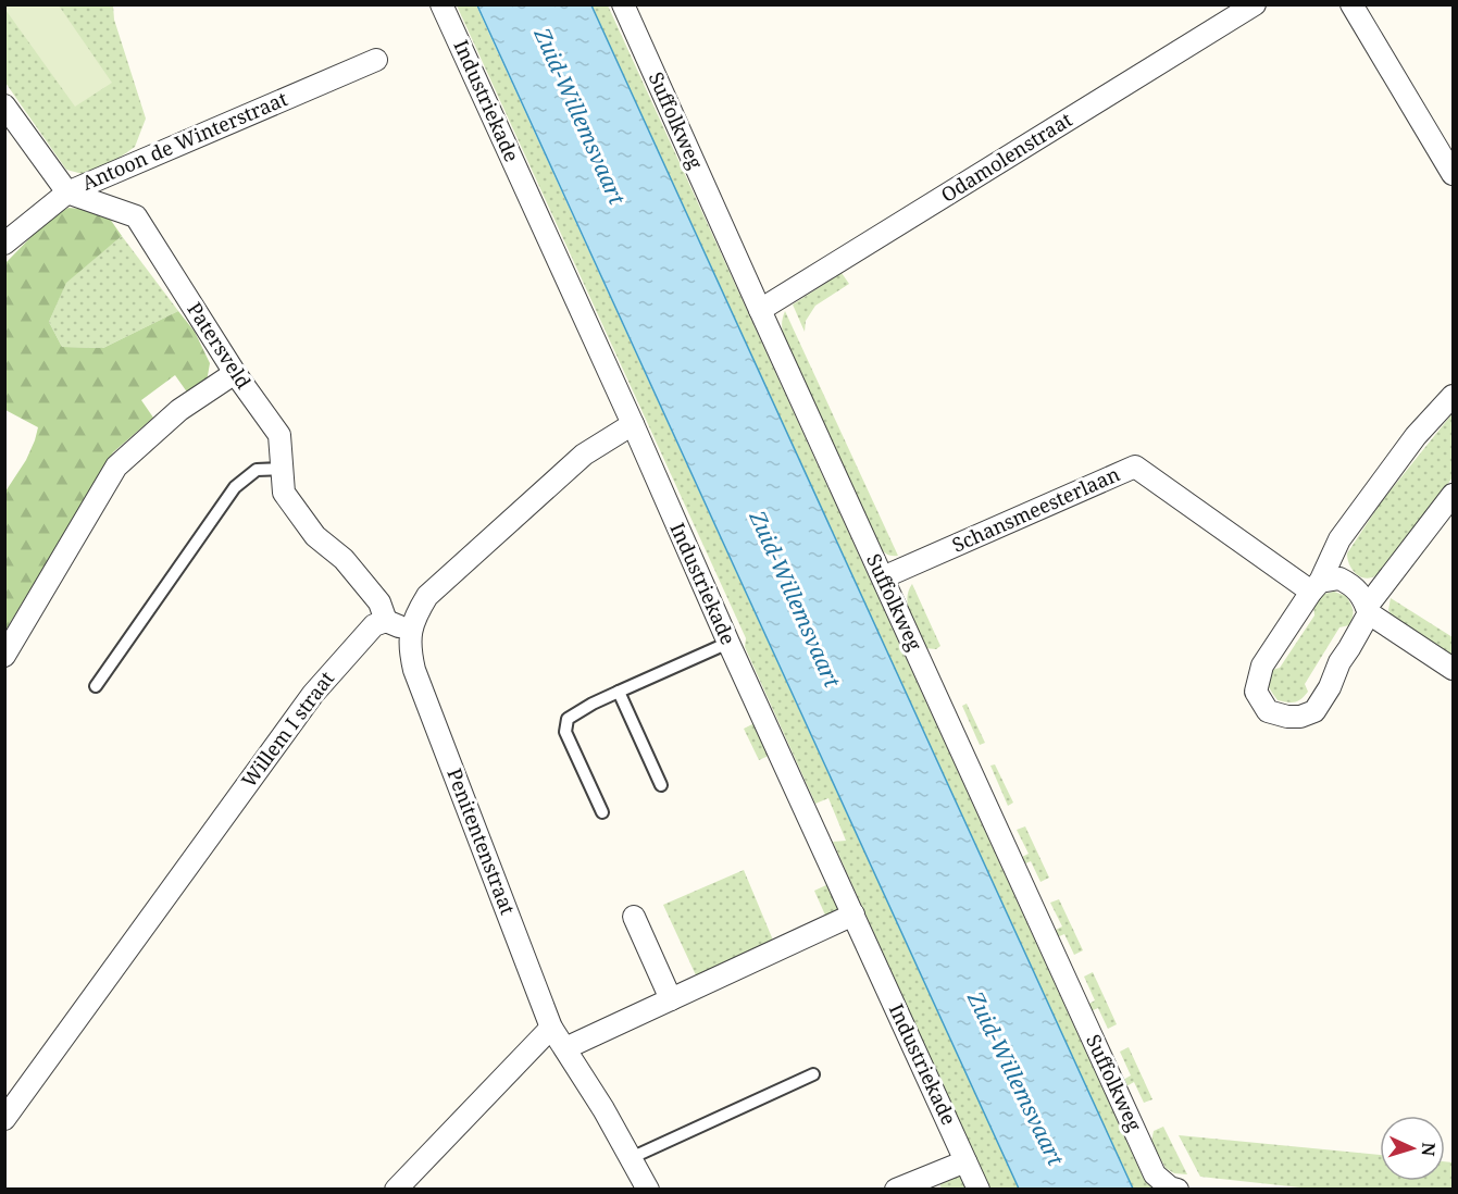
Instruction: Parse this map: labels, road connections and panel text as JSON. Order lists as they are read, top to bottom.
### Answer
{
  "streets": {
    "street": [
      "Industriekade",
      "Suffolkweg",
      "Antoon de Winterstraat",
      "Odamolenstraat",
      "Patersveld",
      "Schansmeesterlaan",
      "Willem I straat",
      "Penitentenstraat"
    ]
  },
  "crossings": [
    ["Suffolkweg", "Odamolenstraat"],
    ["Suffolkweg", "Schansmeesterlaan"],
    ["Antoon de Winterstraat", "Patersveld"],
    ["Patersveld", "Willem I straat"]
  ],
  "water": ["Zuid-Willemsvaart"],
  "north": "right"
}
